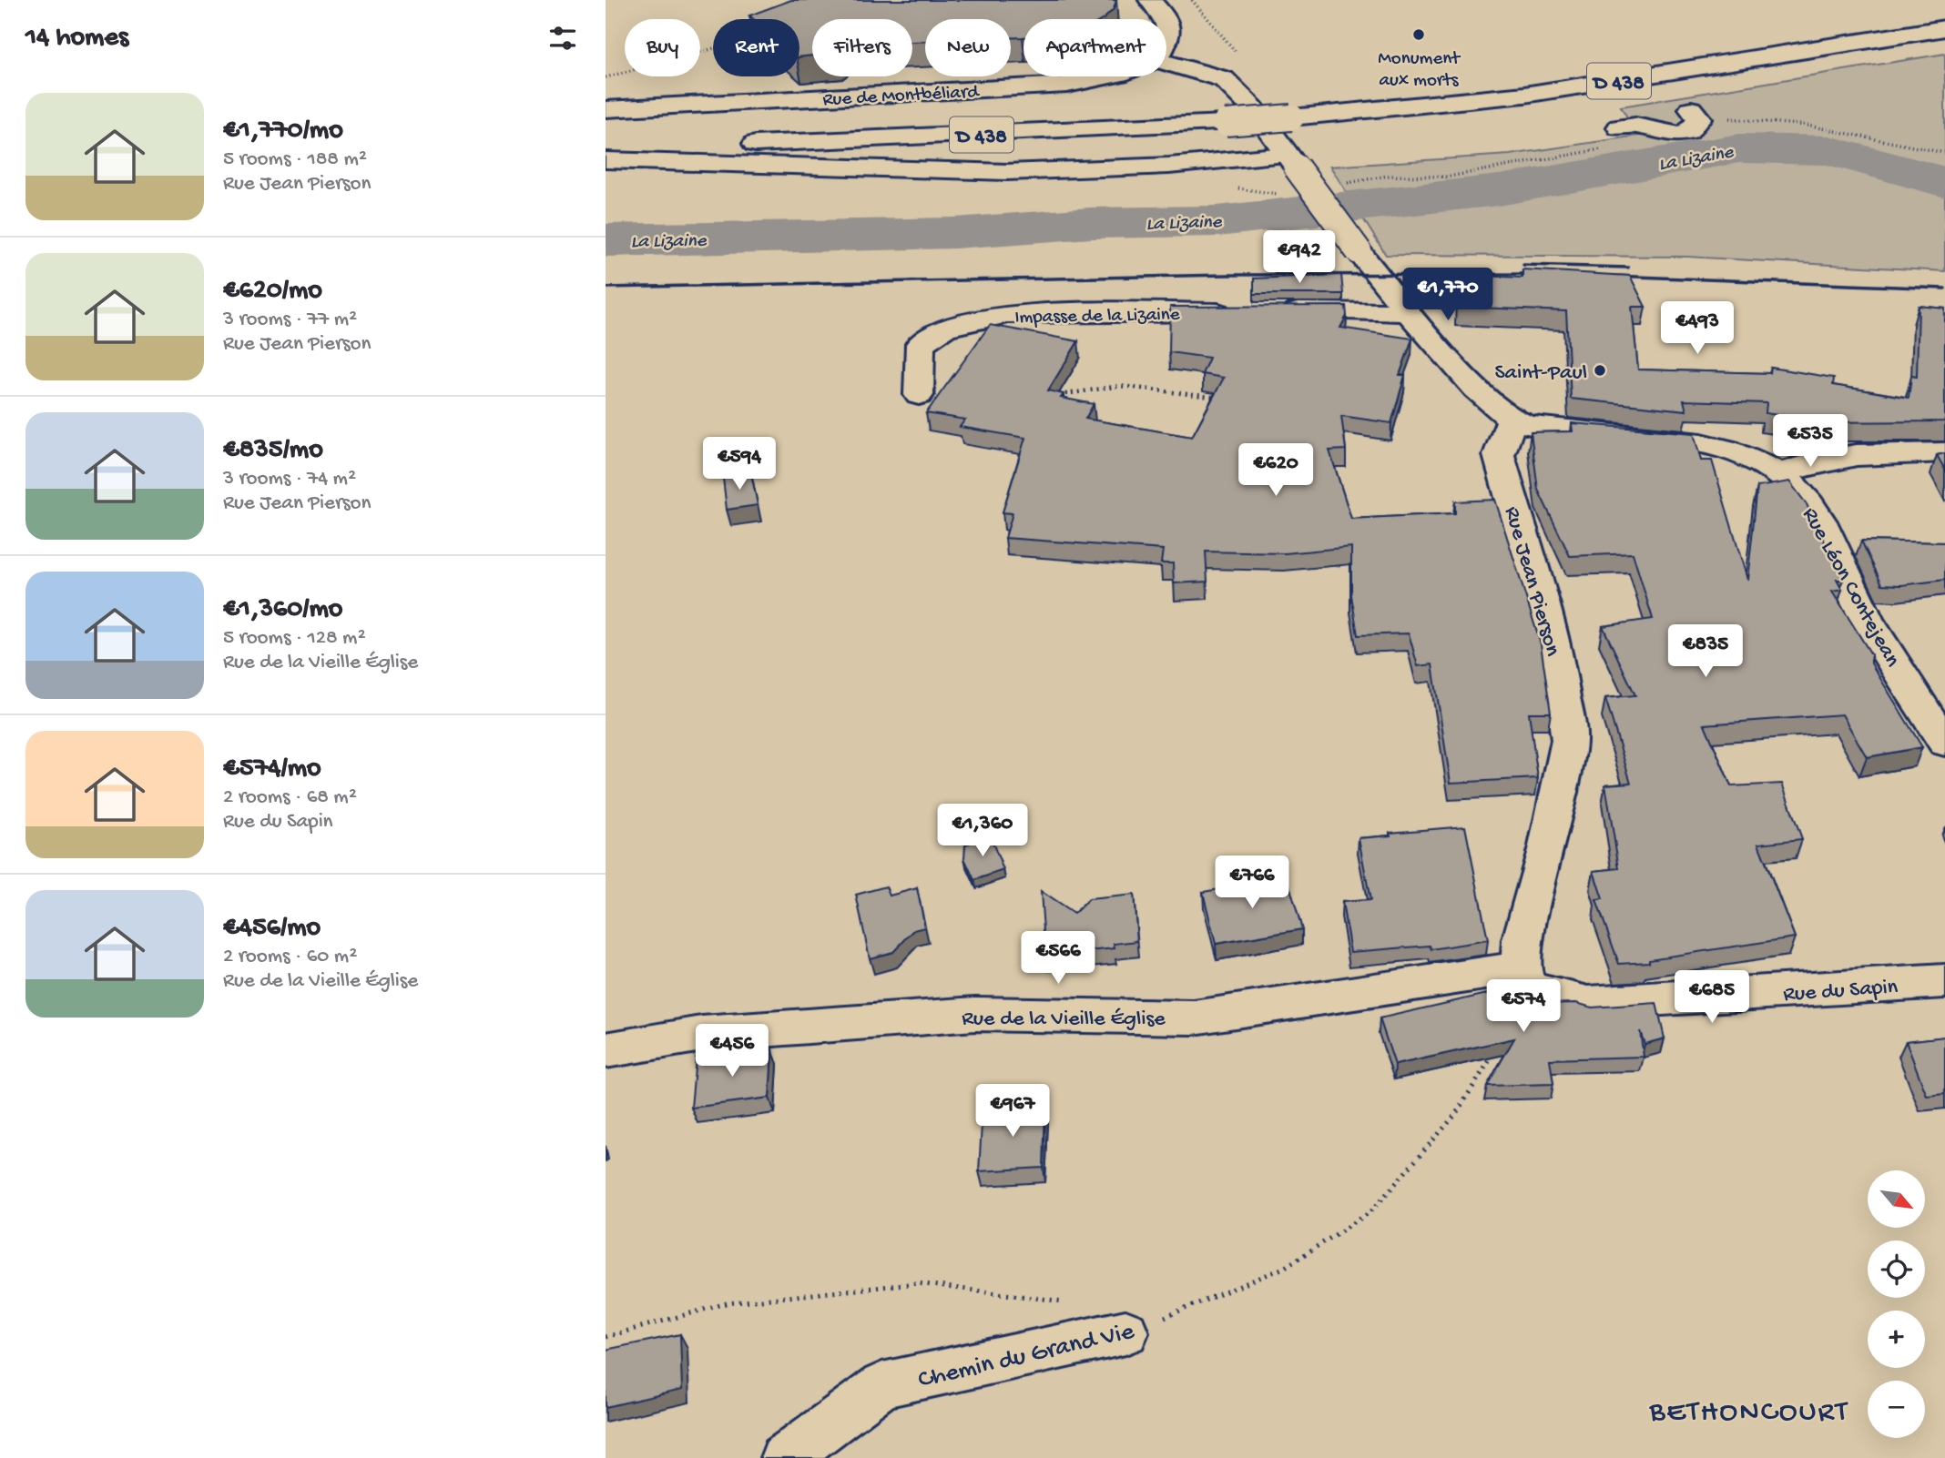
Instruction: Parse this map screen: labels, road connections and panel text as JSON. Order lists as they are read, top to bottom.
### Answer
{
  "streets": {
    "street": [
      "D 438",
      "Rue de Montbéliard",
      "Impasse de la Lizaine",
      "Rue Jean Pierson",
      "Rue Léon Contejean",
      "Rue du Sapin",
      "Rue de la Vieille Église",
      "Chemin du Grand Vie"
    ]
  },
  "crossings": [
    ["Rue Jean Pierson", "Rue Léon Contejean"],
    ["Rue Jean Pierson", "Rue du Sapin"],
    ["Rue Jean Pierson", "Rue de la Vieille Église"],
    ["Rue du Sapin", "Rue de la Vieille Église"]
  ],
  "districts": ["BETHONCOURT"],
  "water": ["La Lizaine"],
  "places": ["Monument aux morts", "Saint-Paul"],
  "north": "bottom right",
  "page": {
    "heading": "14 homes",
    "chip": [
      "Buy",
      "Rent",
      "Filters",
      "New",
      "Apartment"
    ],
    "list": [
      {
        "name": "€1,770/mo",
        "note": "5 rooms · 188 m² · Rue Jean Pierson"
      },
      {
        "name": "€620/mo",
        "note": "3 rooms · 77 m² · Rue Jean Pierson"
      },
      {
        "name": "€835/mo",
        "note": "3 rooms · 74 m² · Rue Jean Pierson"
      },
      {
        "name": "€1,360/mo",
        "note": "5 rooms · 128 m² · Rue de la Vieille Église"
      },
      {
        "name": "€574/mo",
        "note": "2 rooms · 68 m² · Rue du Sapin"
      },
      {
        "name": "€456/mo",
        "note": "2 rooms · 60 m² · Rue de la Vieille Église"
      }
    ],
    "price": [
      "€942",
      "€1,770",
      "€493",
      "€535",
      "€594",
      "€620",
      "€835",
      "€1,360",
      "€766",
      "€566",
      "€685",
      "€574",
      "€456",
      "€967"
    ],
    "map_buttons": ["+", "−"]
  }
}
